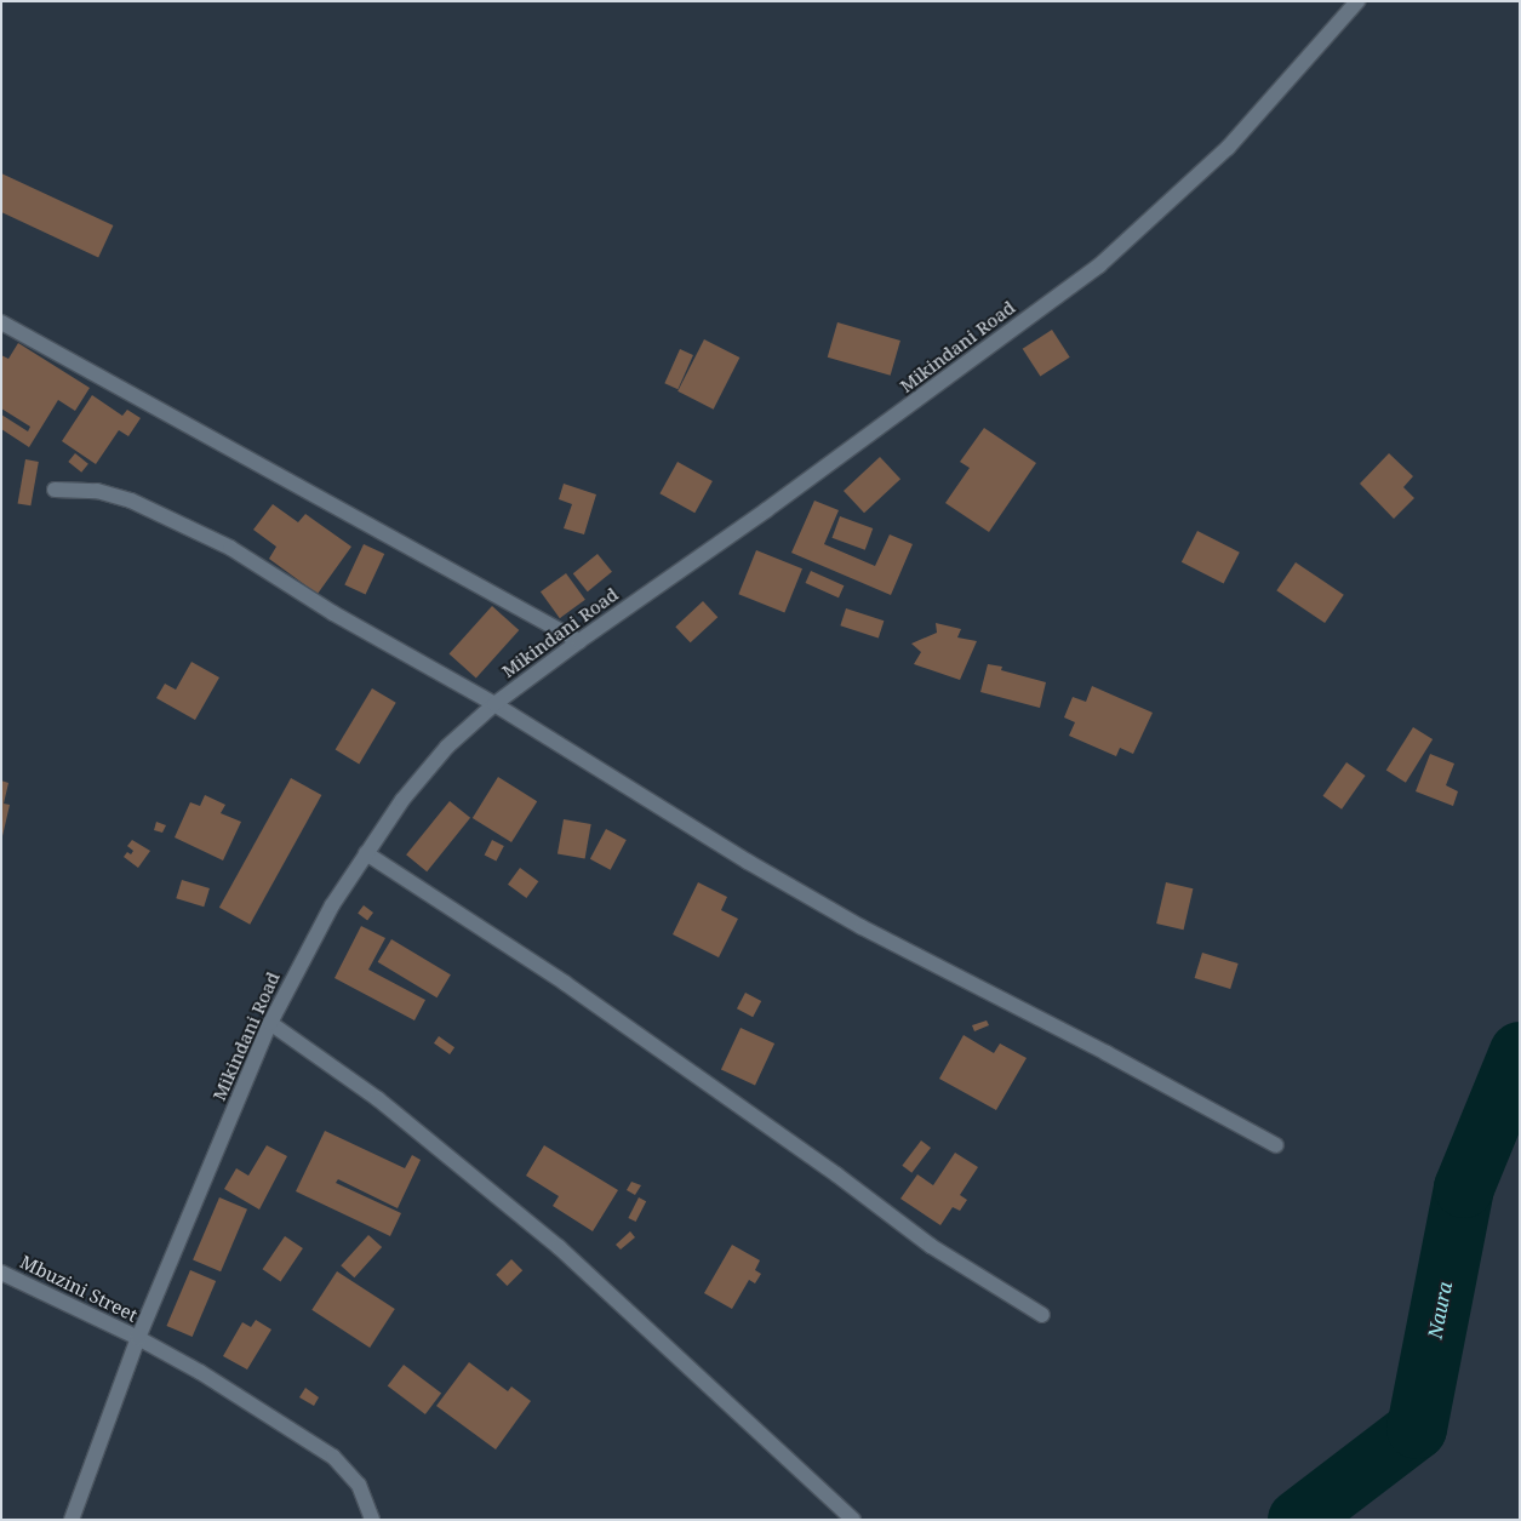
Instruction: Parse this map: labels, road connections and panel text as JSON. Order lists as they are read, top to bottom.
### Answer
{
  "streets": {
    "street": ["Mikindani Road", "Mbuzini Street"]
  },
  "crossings": [
    ["Mikindani Road", "Mbuzini Street"]
  ],
  "water": ["Naura"]
}
